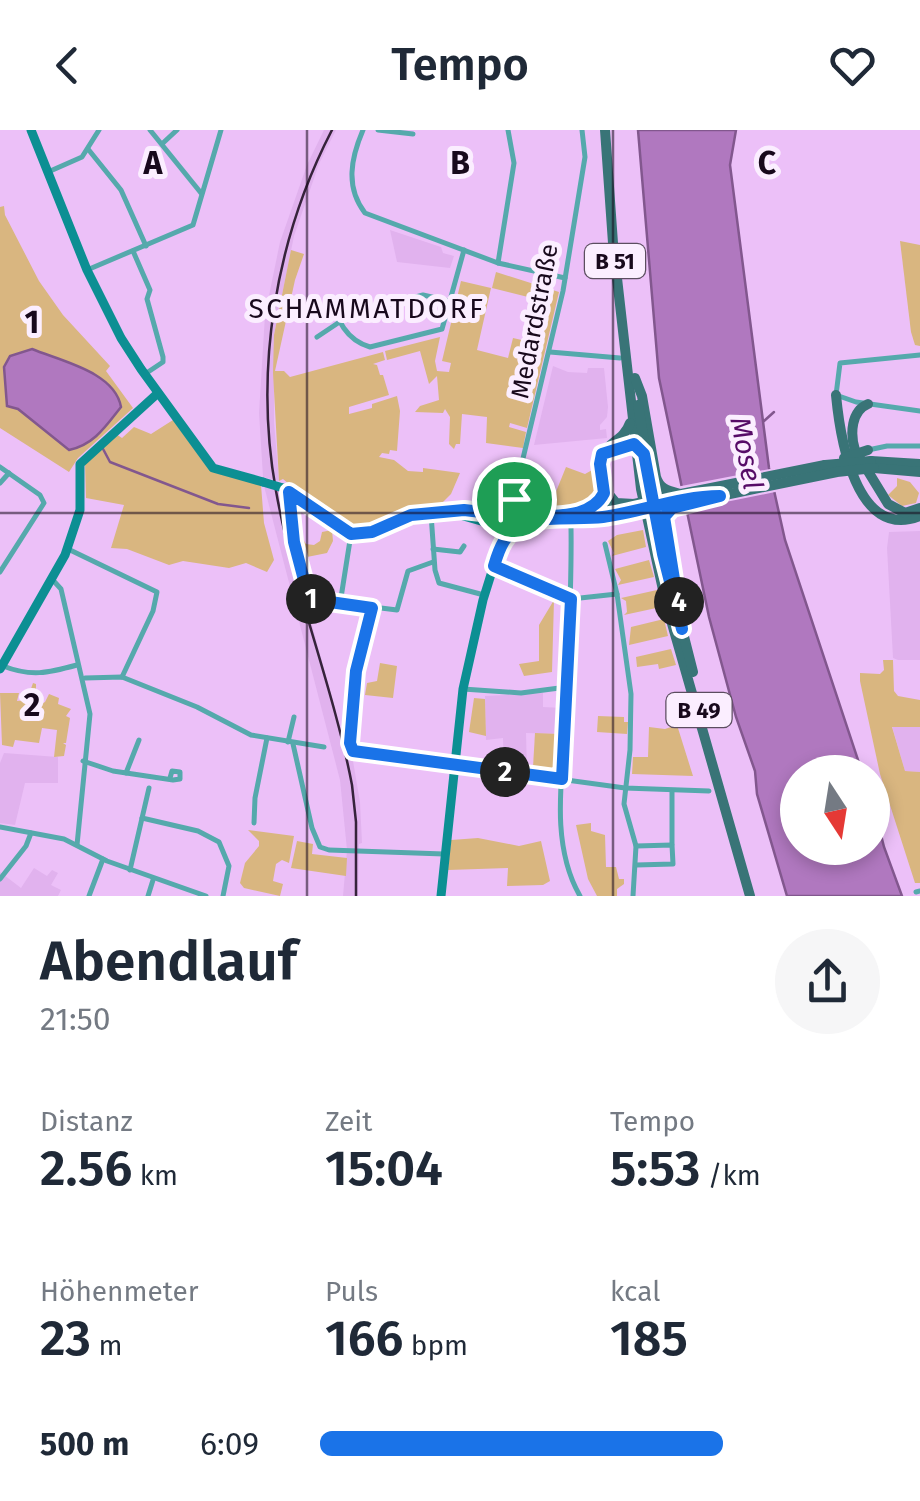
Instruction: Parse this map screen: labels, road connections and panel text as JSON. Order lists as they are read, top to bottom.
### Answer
{
  "streets": {
    "main road": ["B 51", "B 49"],
    "street": ["Medardstraße"]
  },
  "crossings": [
    ["B 51", "B 49"]
  ],
  "districts": ["SCHAMMATDORF"],
  "water": ["Mosel"],
  "north": "bottom",
  "page": {
    "header": "Tempo",
    "pins": ["1", "4", "2"],
    "heading": ["Abendlauf", "21:50"],
    "stats": [
      ["Distanz", "2.56 km"],
      ["Zeit", "15:04"],
      ["Tempo", "5:53 /km"],
      ["Höhenmeter", "23 m"],
      ["Puls", "166 bpm"],
      ["kcal", "185"]
    ],
    "list": [
      {
        "name": "500 m",
        "note": "6:09"
      }
    ]
  },
  "grid": {
    "columns": ["A", "B", "C"],
    "rows": ["1", "2"]
  }
}
